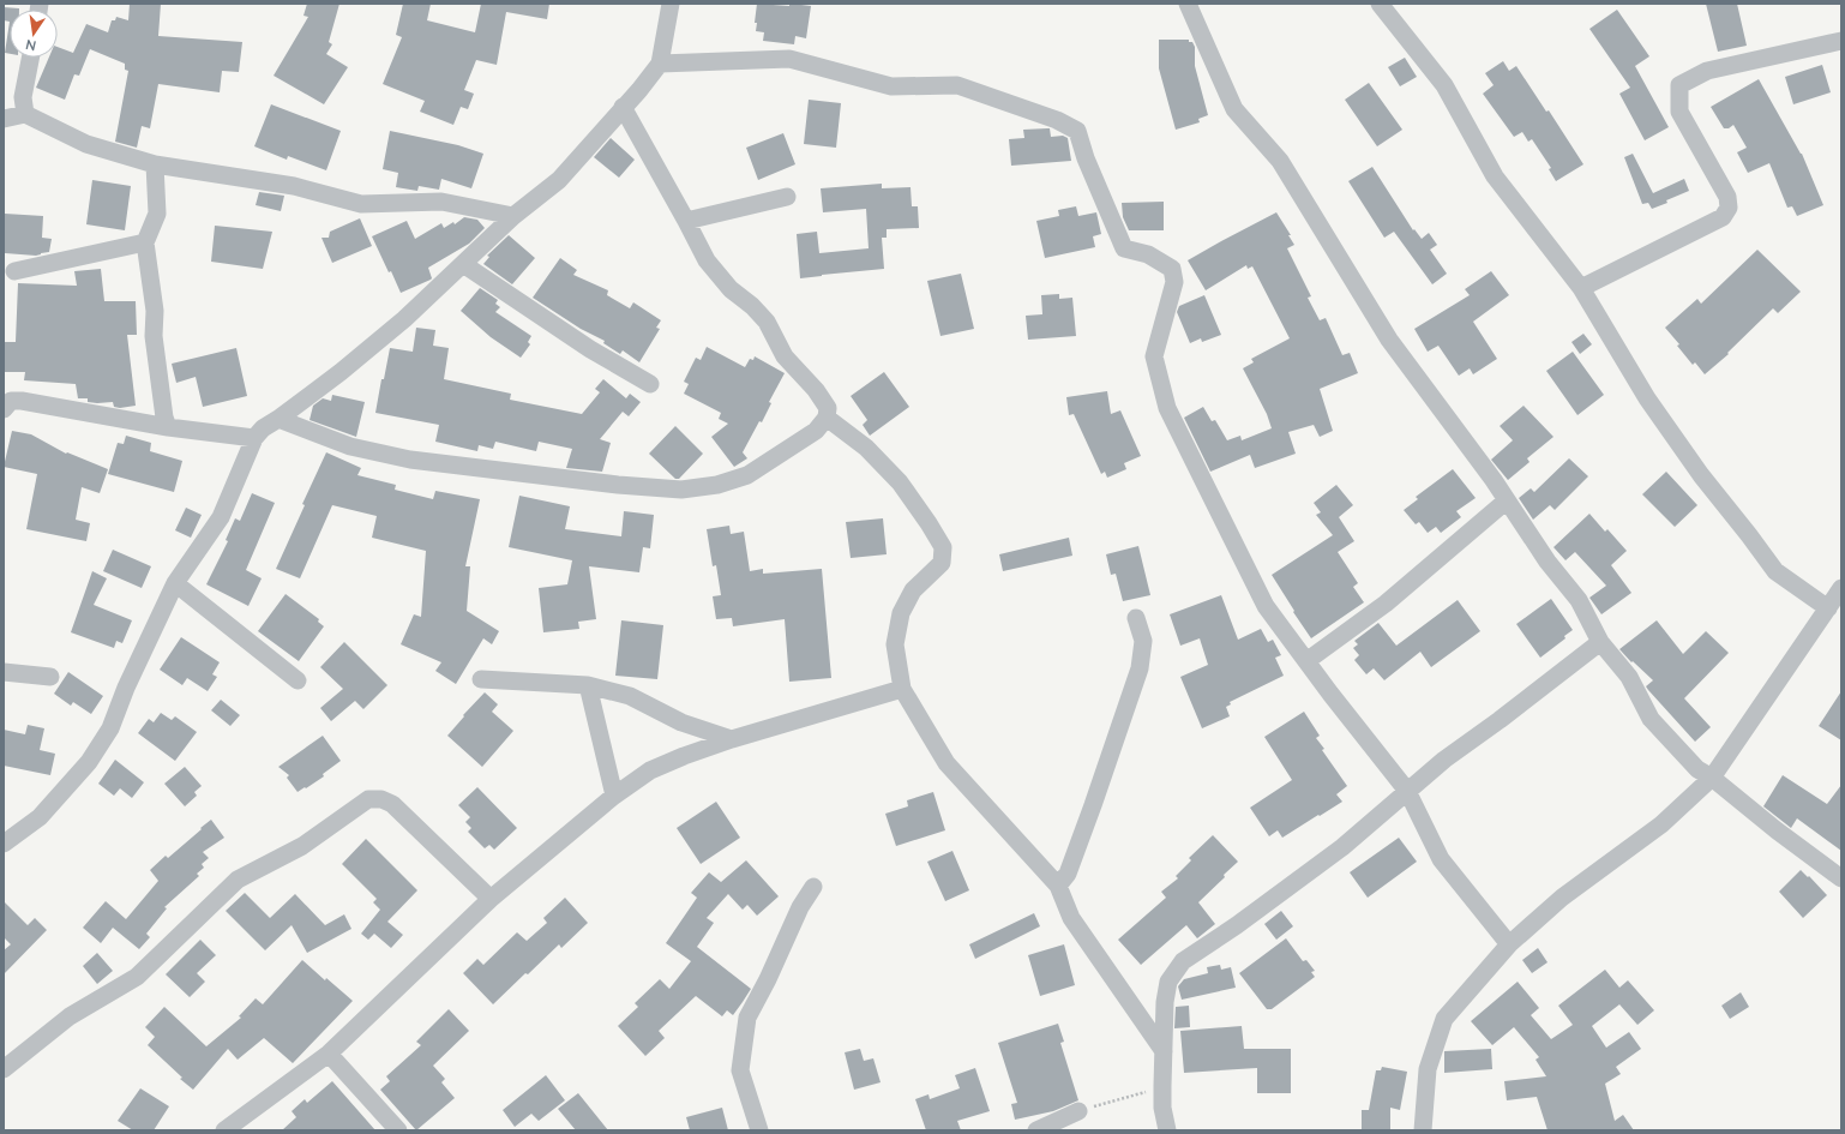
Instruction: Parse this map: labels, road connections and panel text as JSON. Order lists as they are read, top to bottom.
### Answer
{
  "north": "bottom"
}
